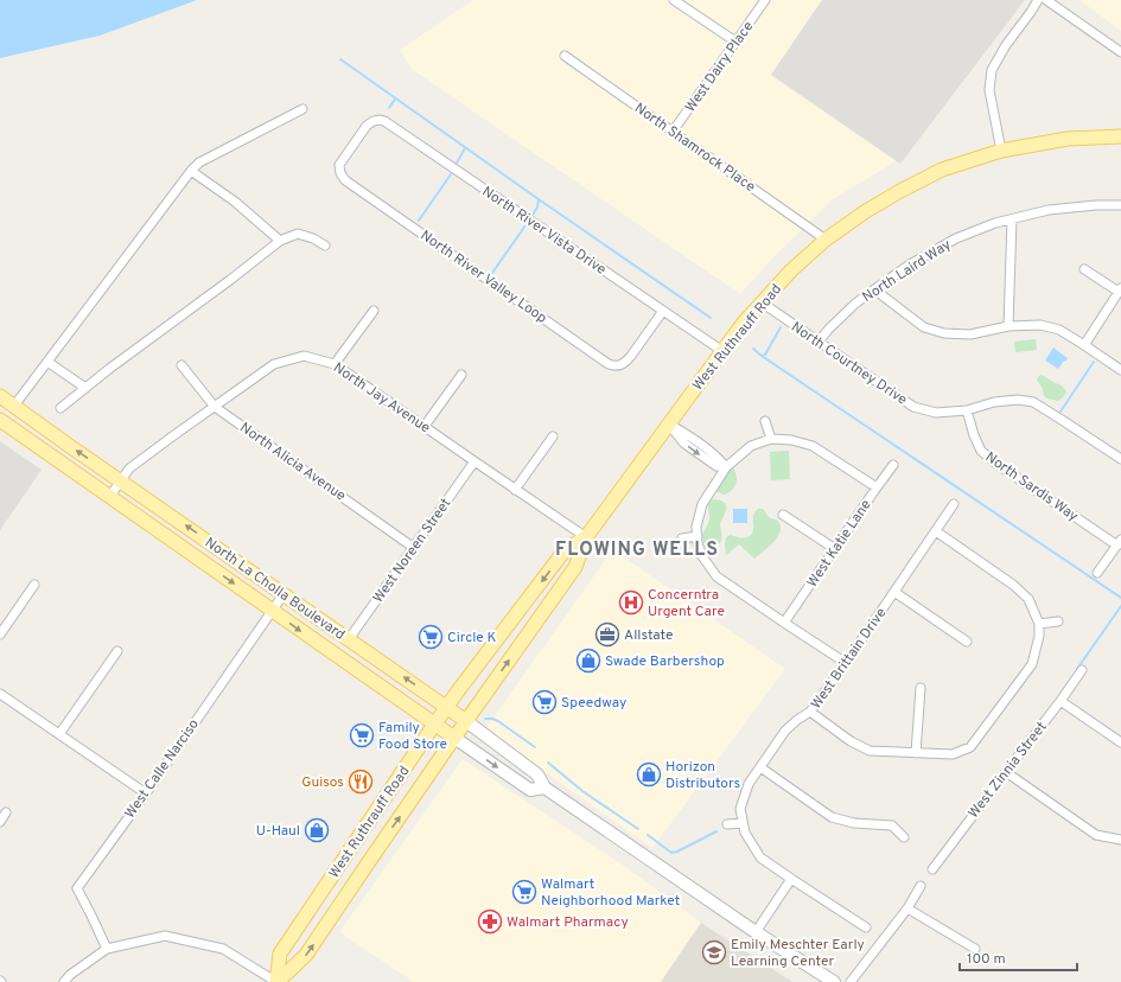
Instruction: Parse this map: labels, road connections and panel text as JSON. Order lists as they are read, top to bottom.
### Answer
{
  "streets": {
    "main road": ["West Ruthrauff Road", "North La Cholla Boulevard"],
    "street": [
      "West Dairy Place",
      "North Shamrock Place",
      "North River Vista Drive",
      "North Laird Way",
      "North River Valley Loop",
      "North Courtney Drive",
      "North Jay Avenue",
      "North Alicia Avenue",
      "North Sardis Way",
      "West Katie Lane",
      "West Noreen Street",
      "West Brittain Drive",
      "West Calle Narciso",
      "West Zinnia Street"
    ]
  },
  "crossings": [
    ["West Dairy Place", "North Shamrock Place"],
    ["North Shamrock Place", "West Ruthrauff Road"],
    ["North River Vista Drive", "North River Valley Loop"],
    ["North River Vista Drive", "West Ruthrauff Road"],
    ["North Laird Way", "North Courtney Drive"],
    ["West Ruthrauff Road", "North Courtney Drive"],
    ["West Ruthrauff Road", "North Jay Avenue"],
    ["West Ruthrauff Road", "North La Cholla Boulevard"],
    ["North Courtney Drive", "North Sardis Way"],
    ["North Jay Avenue", "North Alicia Avenue"],
    ["North Jay Avenue", "West Noreen Street"],
    ["North Jay Avenue", "North La Cholla Boulevard"],
    ["North Alicia Avenue", "West Noreen Street"],
    ["West Noreen Street", "North La Cholla Boulevard"],
    ["North La Cholla Boulevard", "West Calle Narciso"]
  ],
  "districts": ["FLOWING WELLS"],
  "places": {
    "hospital": ["Concerntra Urgent Care"],
    "office": ["Allstate"],
    "supermarket": [
      "Circle K",
      "Speedway",
      "Family Food Store",
      "Walmart Neighborhood Market"
    ],
    "shop": ["Swade Barbershop", "Horizon Distributors", "U-Haul"],
    "restaurant": ["Guisos"],
    "pharmacy": ["Walmart Pharmacy"],
    "school or university": ["Emily Meschter Early Learning Center"]
  },
  "scale_bar": "100 m"
}
